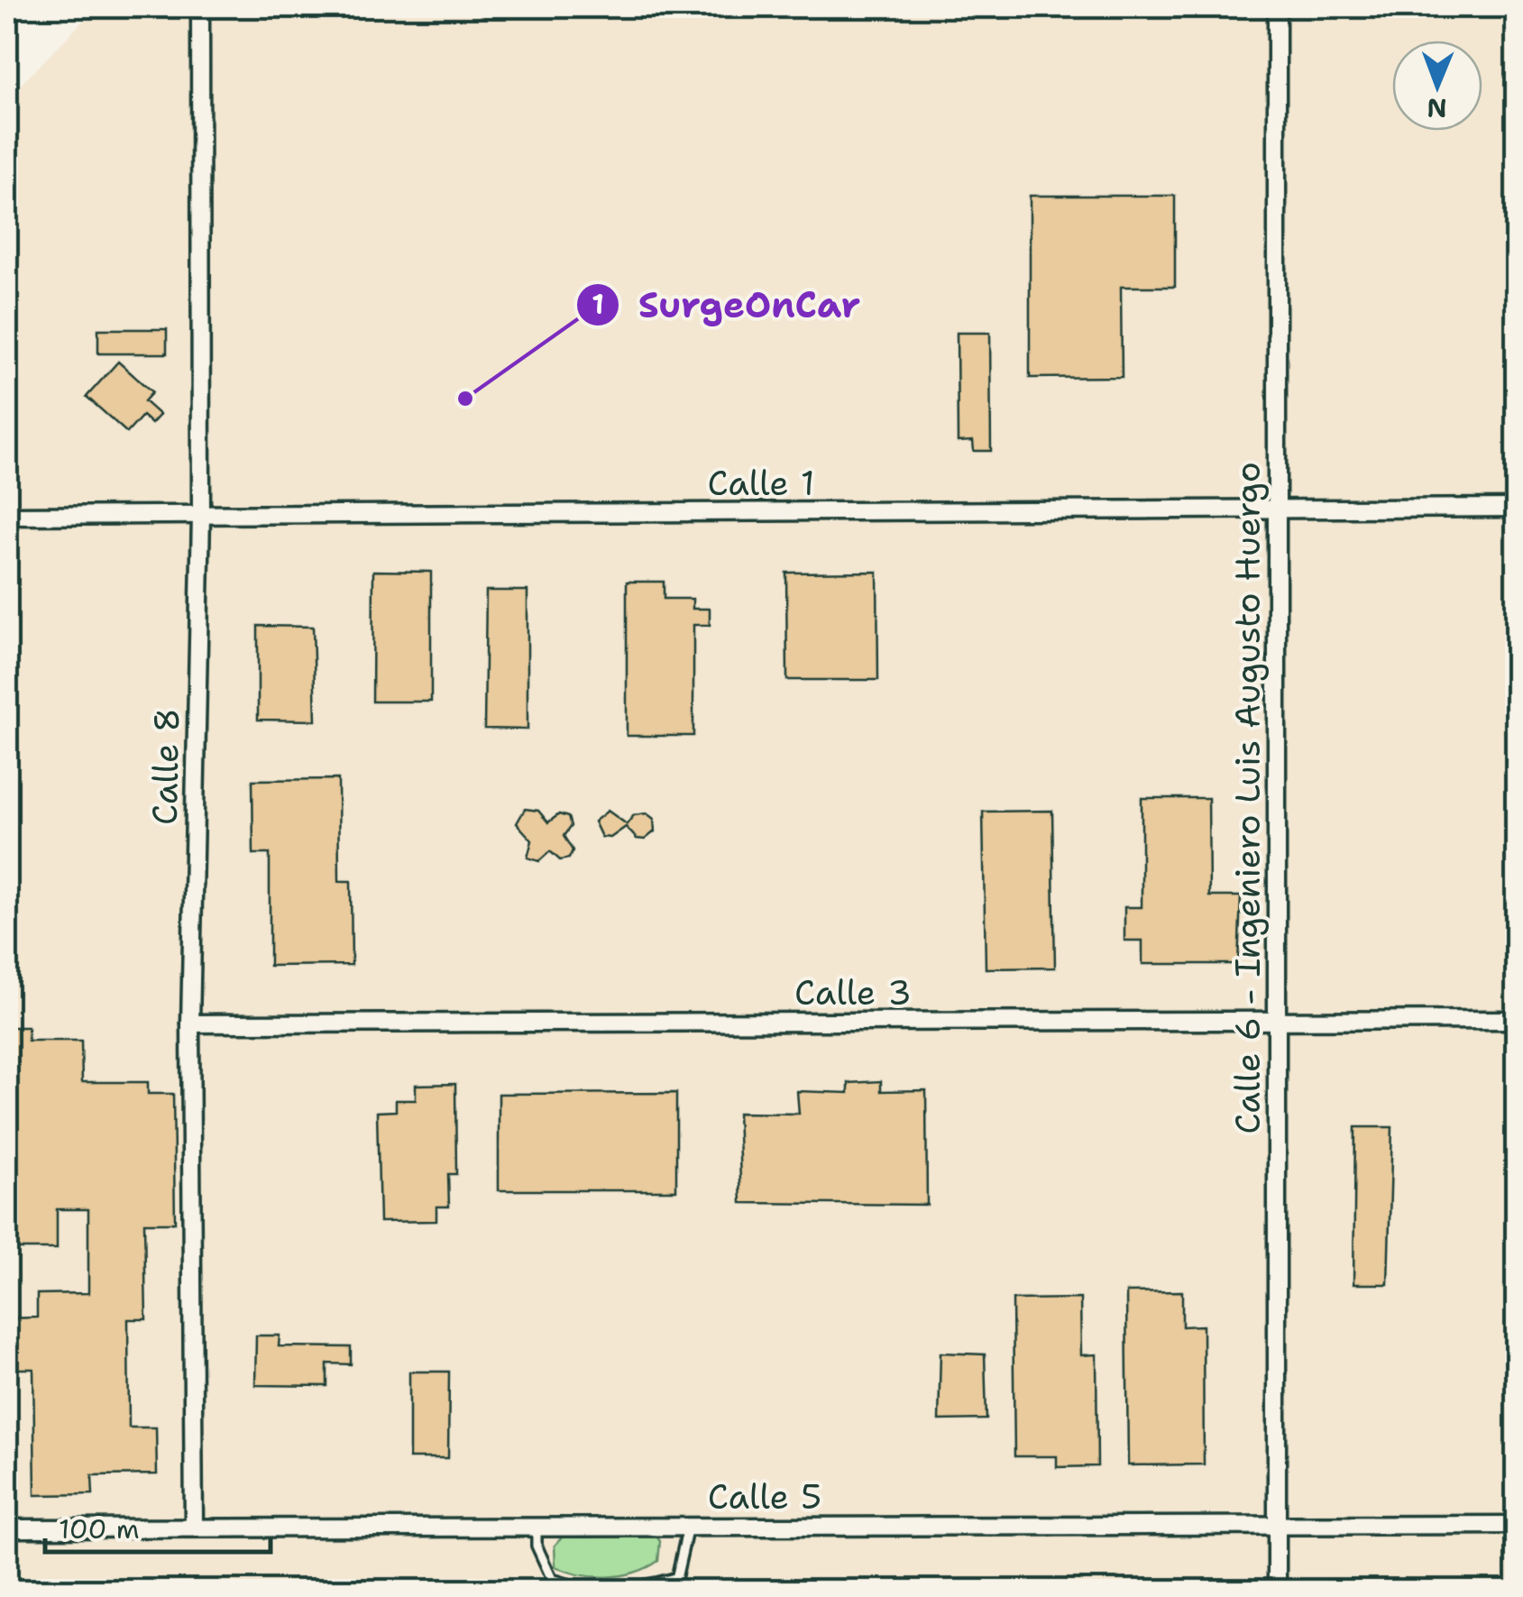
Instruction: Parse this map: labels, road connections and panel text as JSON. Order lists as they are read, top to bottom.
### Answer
{
  "streets": {
    "street": [
      "Calle 1",
      "Calle 8",
      "Calle 6 - Ingeniero Luis Augusto Huergo",
      "Calle 3",
      "Calle 5"
    ]
  },
  "crossings": [
    ["Calle 1", "Calle 8"],
    ["Calle 1", "Calle 6 - Ingeniero Luis Augusto Huergo"],
    ["Calle 8", "Calle 3"],
    ["Calle 8", "Calle 5"],
    ["Calle 6 - Ingeniero Luis Augusto Huergo", "Calle 3"],
    ["Calle 6 - Ingeniero Luis Augusto Huergo", "Calle 5"]
  ],
  "places": ["SurgeOnCar"],
  "scale_bar": "100 m",
  "north": "bottom"
}
